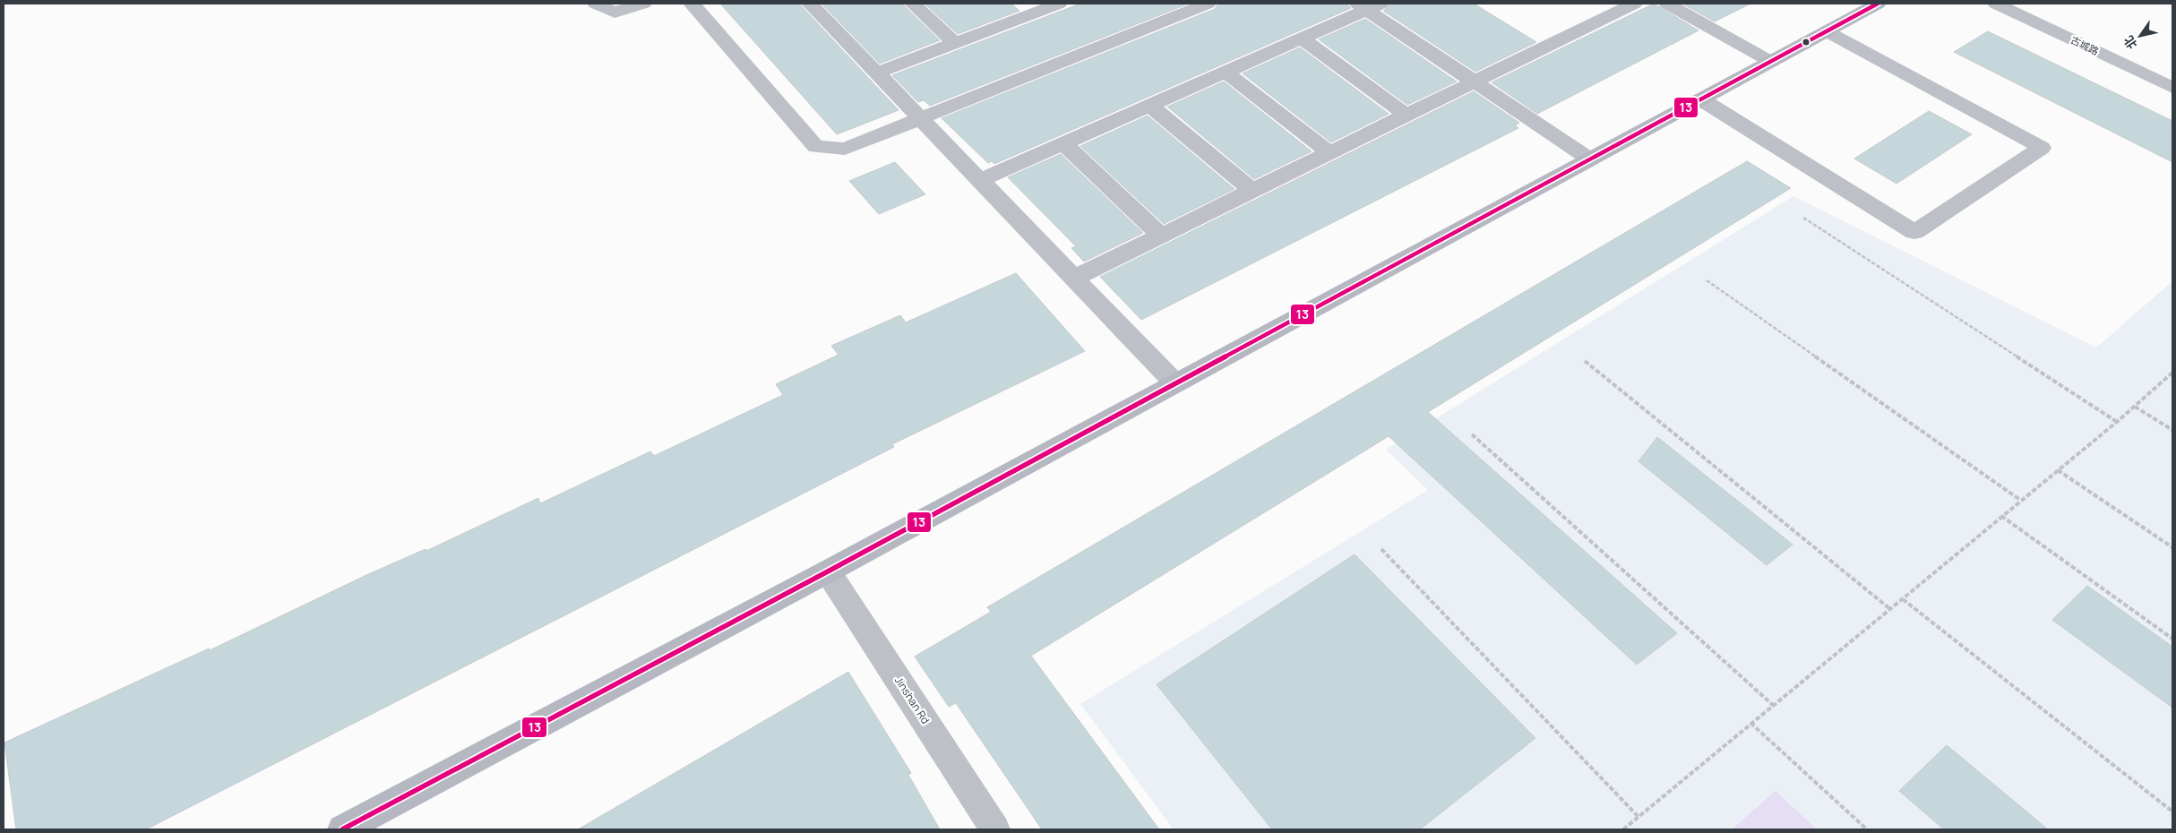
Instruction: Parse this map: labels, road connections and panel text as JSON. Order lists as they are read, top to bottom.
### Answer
{
  "streets": {
    "street": ["古城路", "Jinshan Rd"]
  },
  "lines": ["transit line 13"],
  "north": "bottom left"
}
